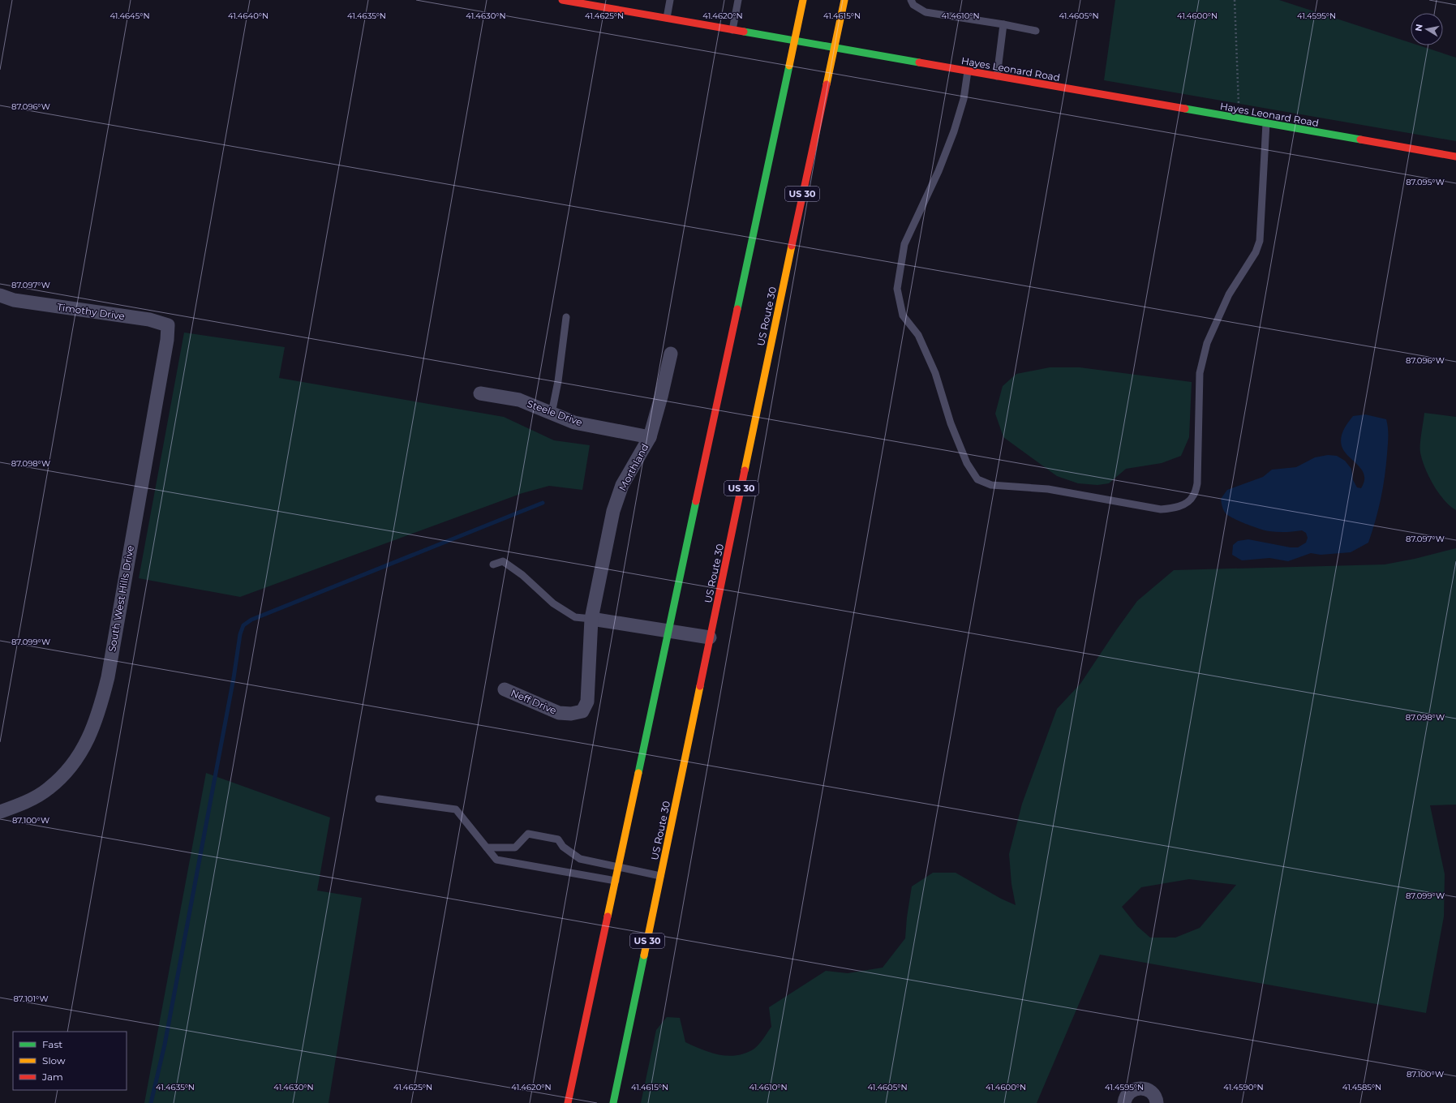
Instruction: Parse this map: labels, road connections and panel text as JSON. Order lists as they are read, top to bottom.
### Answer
{
  "streets": {
    "main road": ["Hayes Leonard Road", "US 30", "US Route 30"],
    "street": [
      "Timothy Drive",
      "Steele Drive",
      "Morthland",
      "South West Hills Drive",
      "Neff Drive"
    ]
  },
  "crossings": [
    ["Hayes Leonard Road", "US 30"],
    ["Hayes Leonard Road", "US Route 30"],
    ["US 30", "US Route 30"],
    ["Timothy Drive", "South West Hills Drive"],
    ["Steele Drive", "Morthland"],
    ["Morthland", "Neff Drive"]
  ],
  "legend": ["Fast", "Slow", "Jam"],
  "north": "left",
  "coordinates": [
    "41.4645°N",
    "41.4640°N",
    "41.4635°N",
    "41.4630°N",
    "41.4625°N",
    "41.4620°N",
    "41.4615°N",
    "41.4610°N",
    "41.4605°N",
    "41.4600°N",
    "41.4595°N",
    "87.096°W",
    "87.095°W",
    "87.097°W",
    "87.098°W",
    "87.099°W",
    "87.100°W",
    "87.101°W",
    "41.4590°N",
    "41.4585°N"
  ]
}
